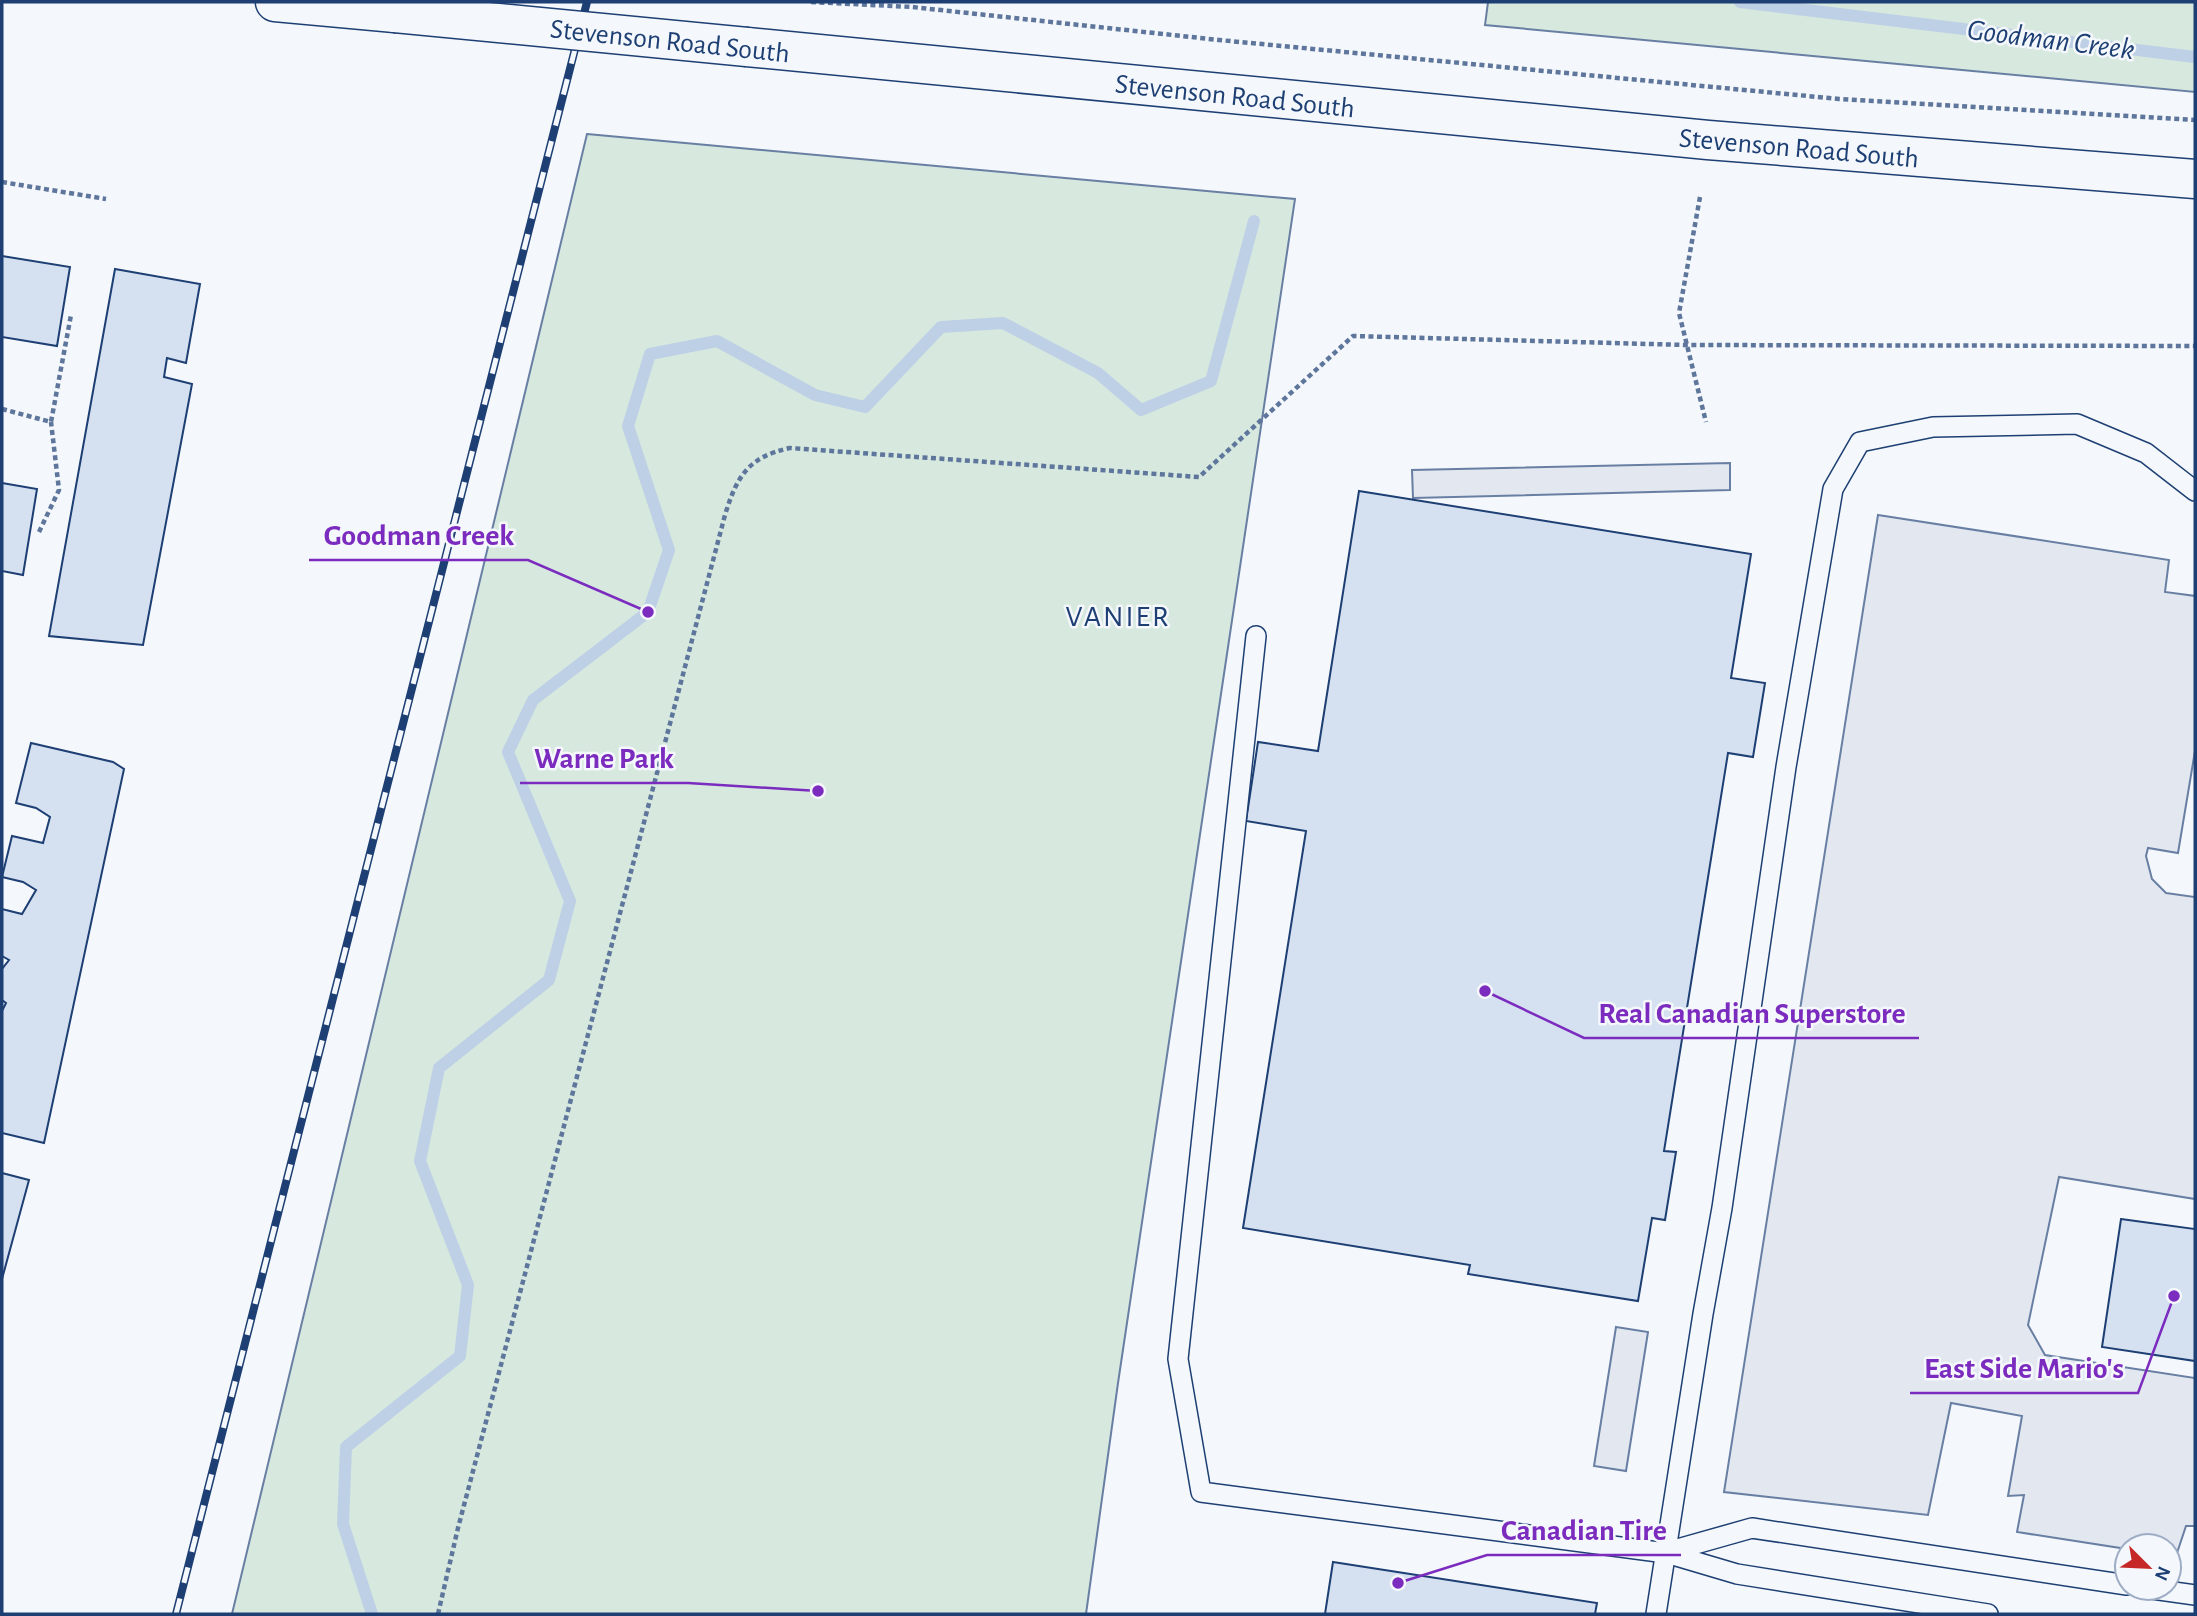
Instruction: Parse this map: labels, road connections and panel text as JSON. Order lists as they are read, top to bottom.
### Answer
{
  "streets": {
    "main road": ["Stevenson Road South"]
  },
  "districts": ["VANIER"],
  "water": ["Goodman Creek"],
  "places": [
    "Goodman Creek",
    "Warne Park",
    "Real Canadian Superstore",
    "East Side Mario's",
    "Canadian Tire"
  ],
  "north": "bottom right"
}
